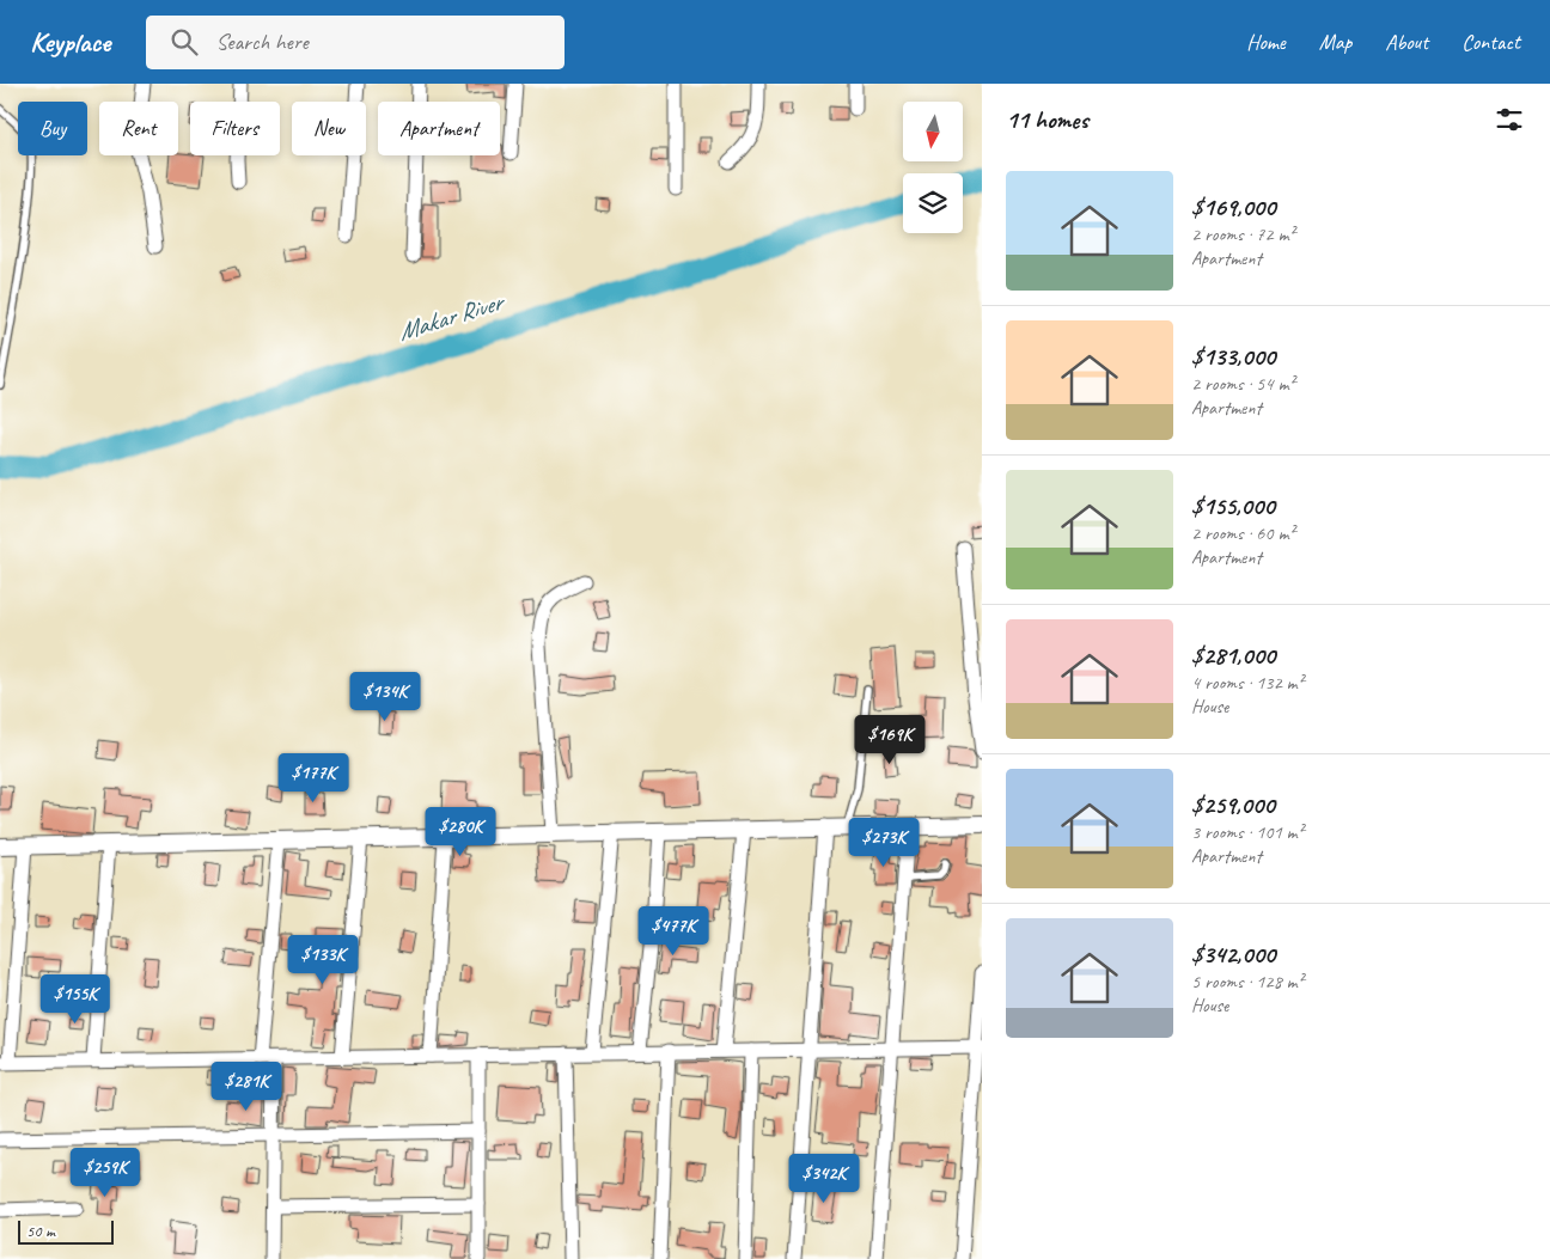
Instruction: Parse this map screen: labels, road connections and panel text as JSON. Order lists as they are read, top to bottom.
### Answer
{
  "water": ["Makar River"],
  "scale_bar": "50 m",
  "north": "bottom",
  "page": {
    "header": "Keyplace",
    "search": "Search here",
    "nav": [
      "Home",
      "Map",
      "About",
      "Contact"
    ],
    "heading": "11 homes",
    "chip": [
      "Buy",
      "Rent",
      "Filters",
      "New",
      "Apartment"
    ],
    "list": [
      {
        "name": "$169,000",
        "note": "2 rooms · 72 m² · Apartment"
      },
      {
        "name": "$133,000",
        "note": "2 rooms · 54 m² · Apartment"
      },
      {
        "name": "$155,000",
        "note": "2 rooms · 60 m² · Apartment"
      },
      {
        "name": "$281,000",
        "note": "4 rooms · 132 m² · House"
      },
      {
        "name": "$259,000",
        "note": "3 rooms · 101 m² · Apartment"
      },
      {
        "name": "$342,000",
        "note": "5 rooms · 128 m² · House"
      }
    ],
    "price": [
      "$134K",
      "$169K",
      "$177K",
      "$280K",
      "$273K",
      "$477K",
      "$133K",
      "$155K",
      "$281K",
      "$259K",
      "$342K"
    ],
    "scale": "50 m"
  }
}
